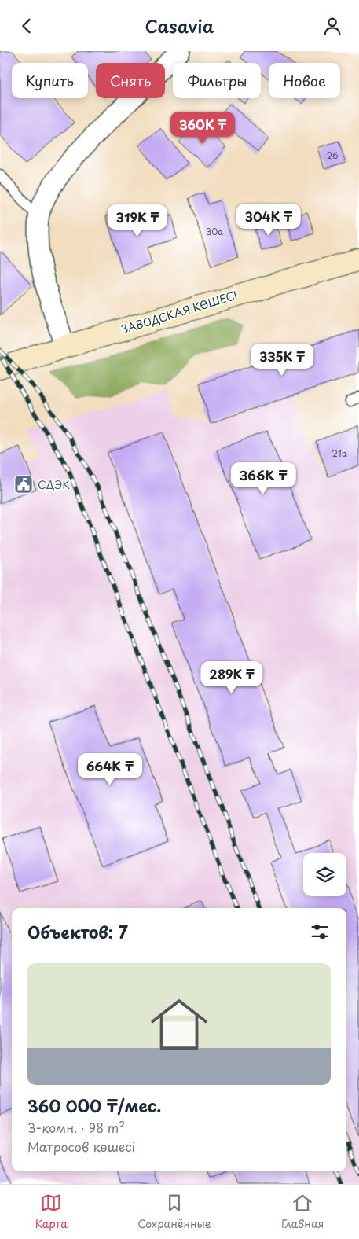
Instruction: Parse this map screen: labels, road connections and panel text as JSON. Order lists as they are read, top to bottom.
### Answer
{
  "streets": {
    "street": ["ЗАВОДСКАЯ КӨШЕСІ"]
  },
  "places": {
    "public building": ["СДЭК"]
  },
  "house_numbers": ["26", "30а", "21а"],
  "page": {
    "header": "Casavia",
    "chip": [
      "Купить",
      "Снять",
      "Фильтры",
      "Новое"
    ],
    "price": [
      "360K ₸",
      "304K ₸",
      "319K ₸",
      "335K ₸",
      "366K ₸",
      "289K ₸",
      "664K ₸"
    ],
    "heading": "Объектов: 7",
    "list": [
      {
        "name": "360 000 ₸/мес.",
        "note": "3-комн. · 98 m² · Матросов көшесі"
      }
    ],
    "tabs": ["Карта", "Сохранённые", "Главная"]
  }
}
